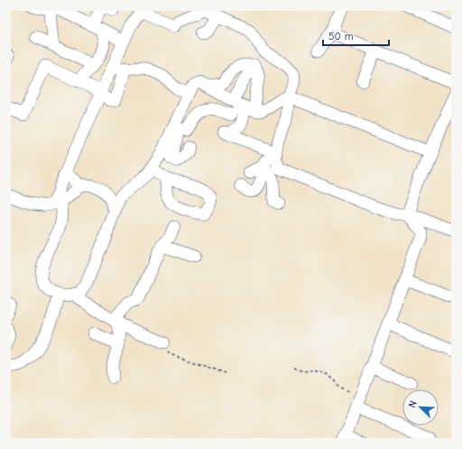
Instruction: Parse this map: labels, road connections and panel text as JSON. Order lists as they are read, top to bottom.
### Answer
{
  "scale_bar": "50 m",
  "north": "top left"
}
